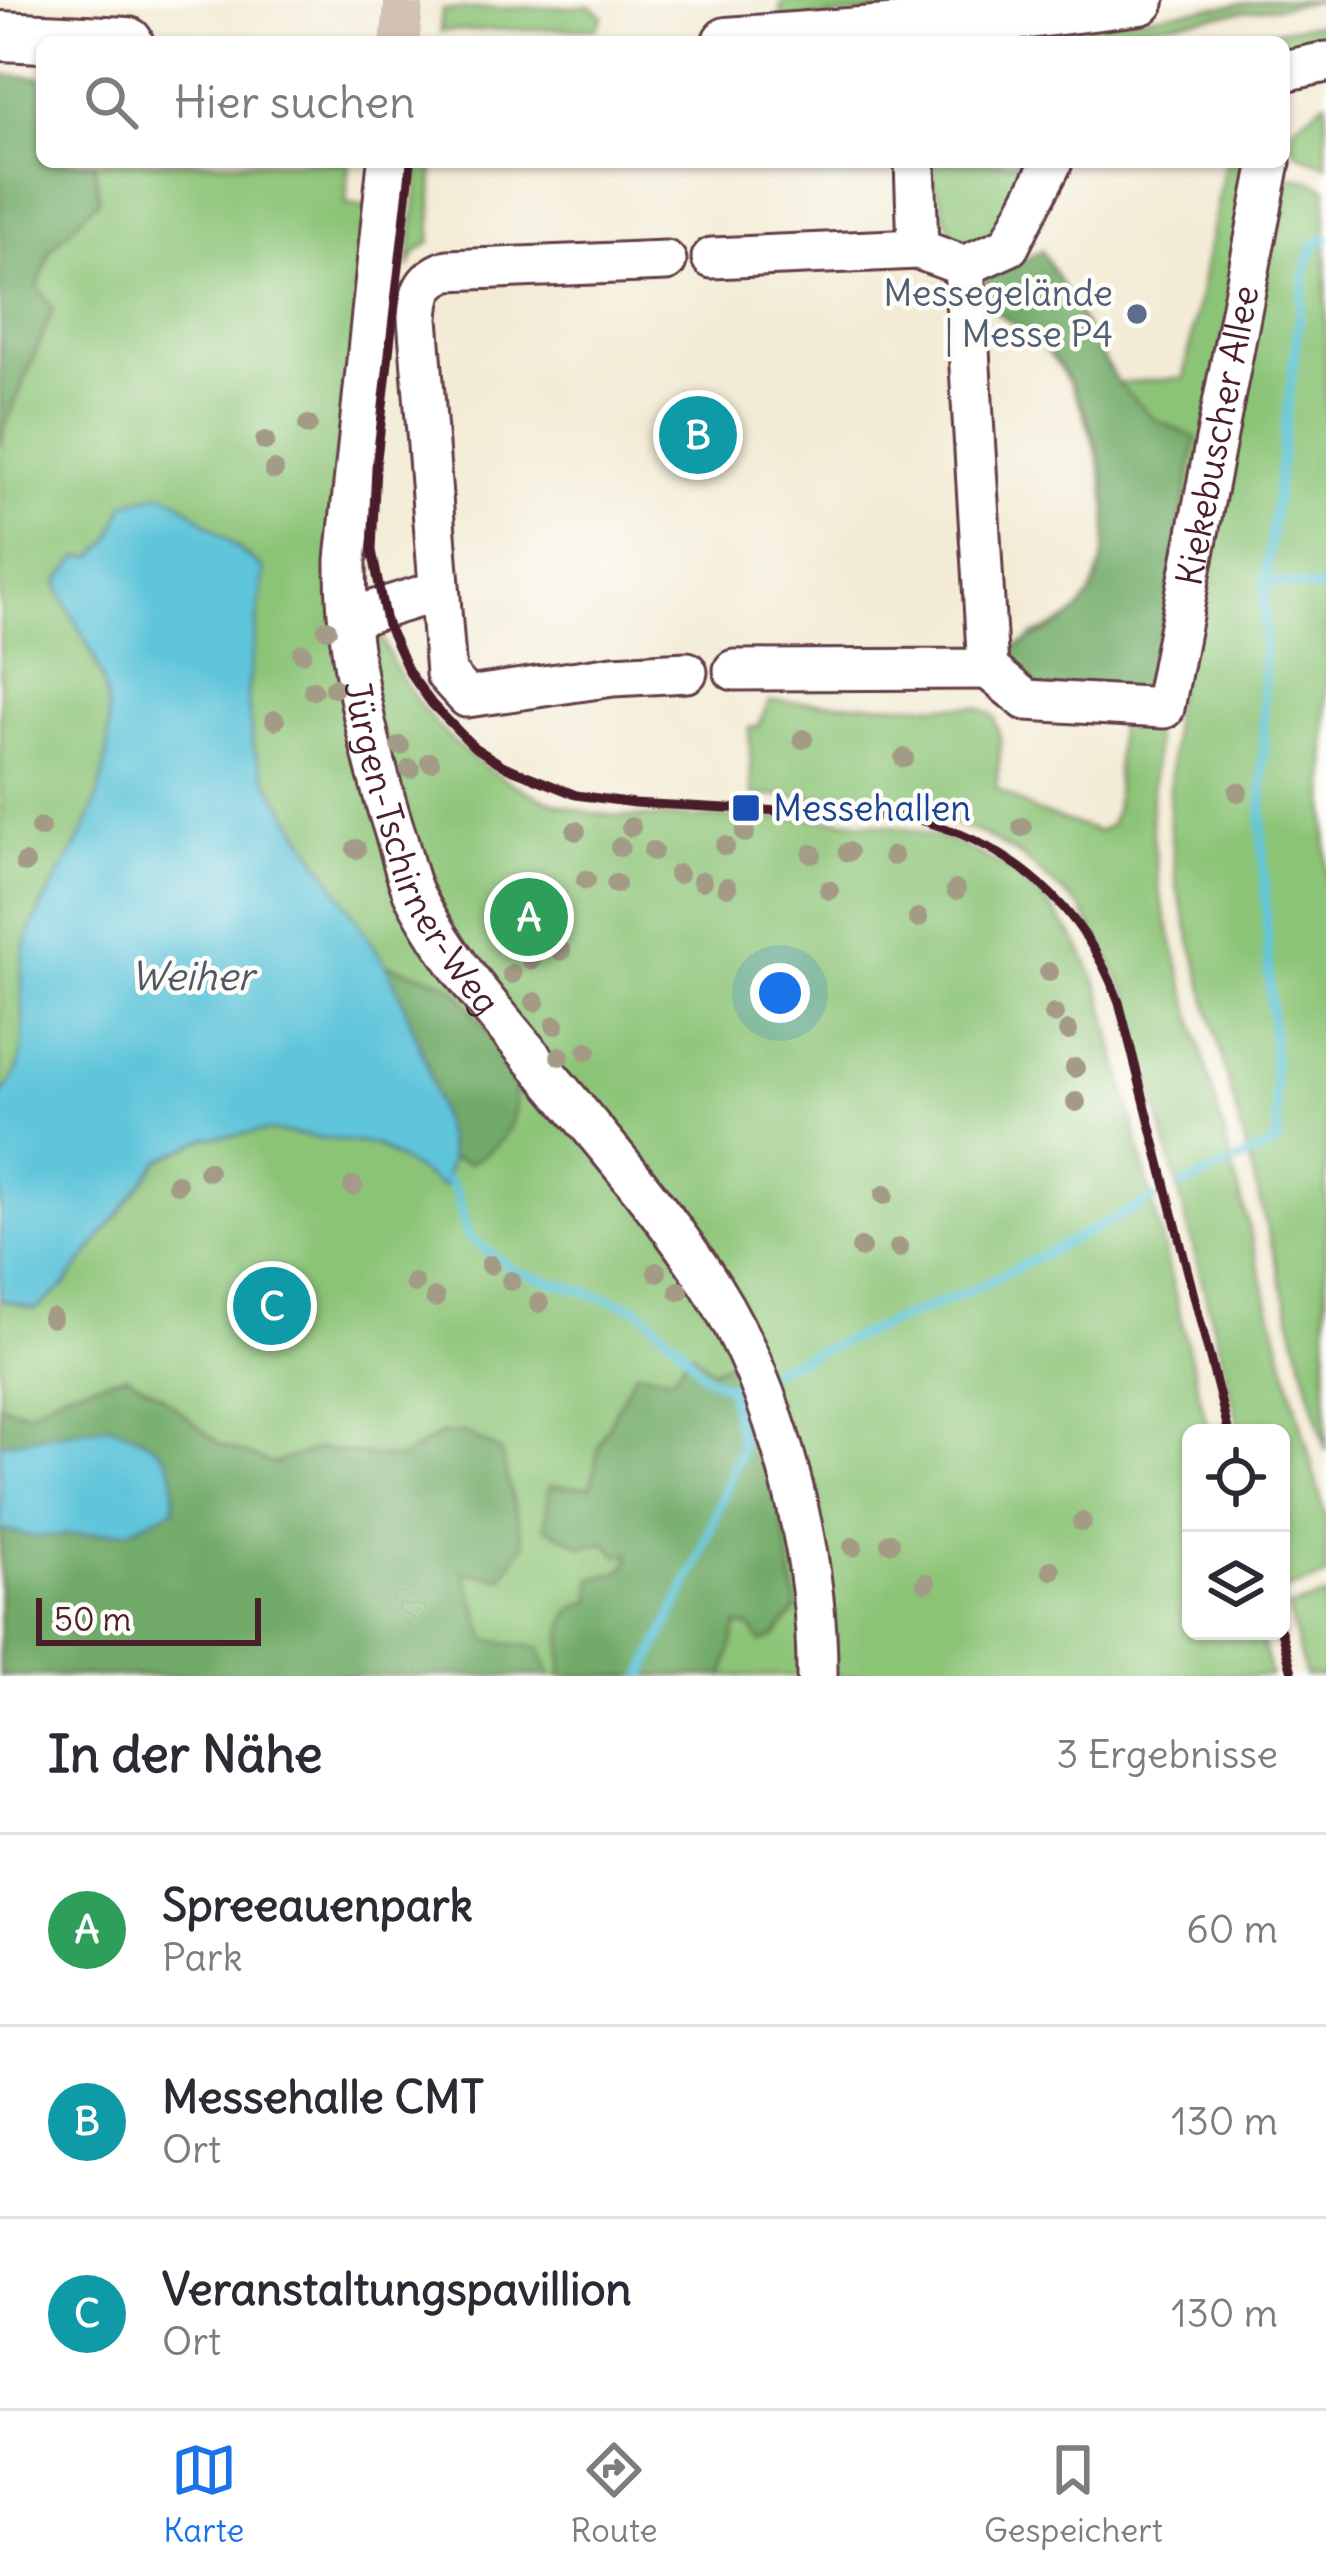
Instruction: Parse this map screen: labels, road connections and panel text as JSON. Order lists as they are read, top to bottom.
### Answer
{
  "streets": {
    "street": ["Kiekebuscher Allee", "Jürgen-Tschirner-Weg"]
  },
  "water": ["Weiher"],
  "places": {
    "other": ["Messegelände | Messe P4"],
    "transit": ["Messehallen"]
  },
  "scale_bar": "50 m",
  "page": {
    "search": "Hier suchen",
    "pins": ["B", "A", "C"],
    "scale": "50 m",
    "heading": ["In der Nähe", "3 Ergebnisse"],
    "list": [
      {
        "mark": "A",
        "name": "Spreeauenpark",
        "note": "Park",
        "value": "60 m"
      },
      {
        "mark": "B",
        "name": "Messehalle CMT",
        "note": "Ort",
        "value": "130 m"
      },
      {
        "mark": "C",
        "name": "Veranstaltungspavillion",
        "note": "Ort",
        "value": "130 m"
      }
    ],
    "nav": ["Karte", "Route", "Gespeichert"]
  }
}
